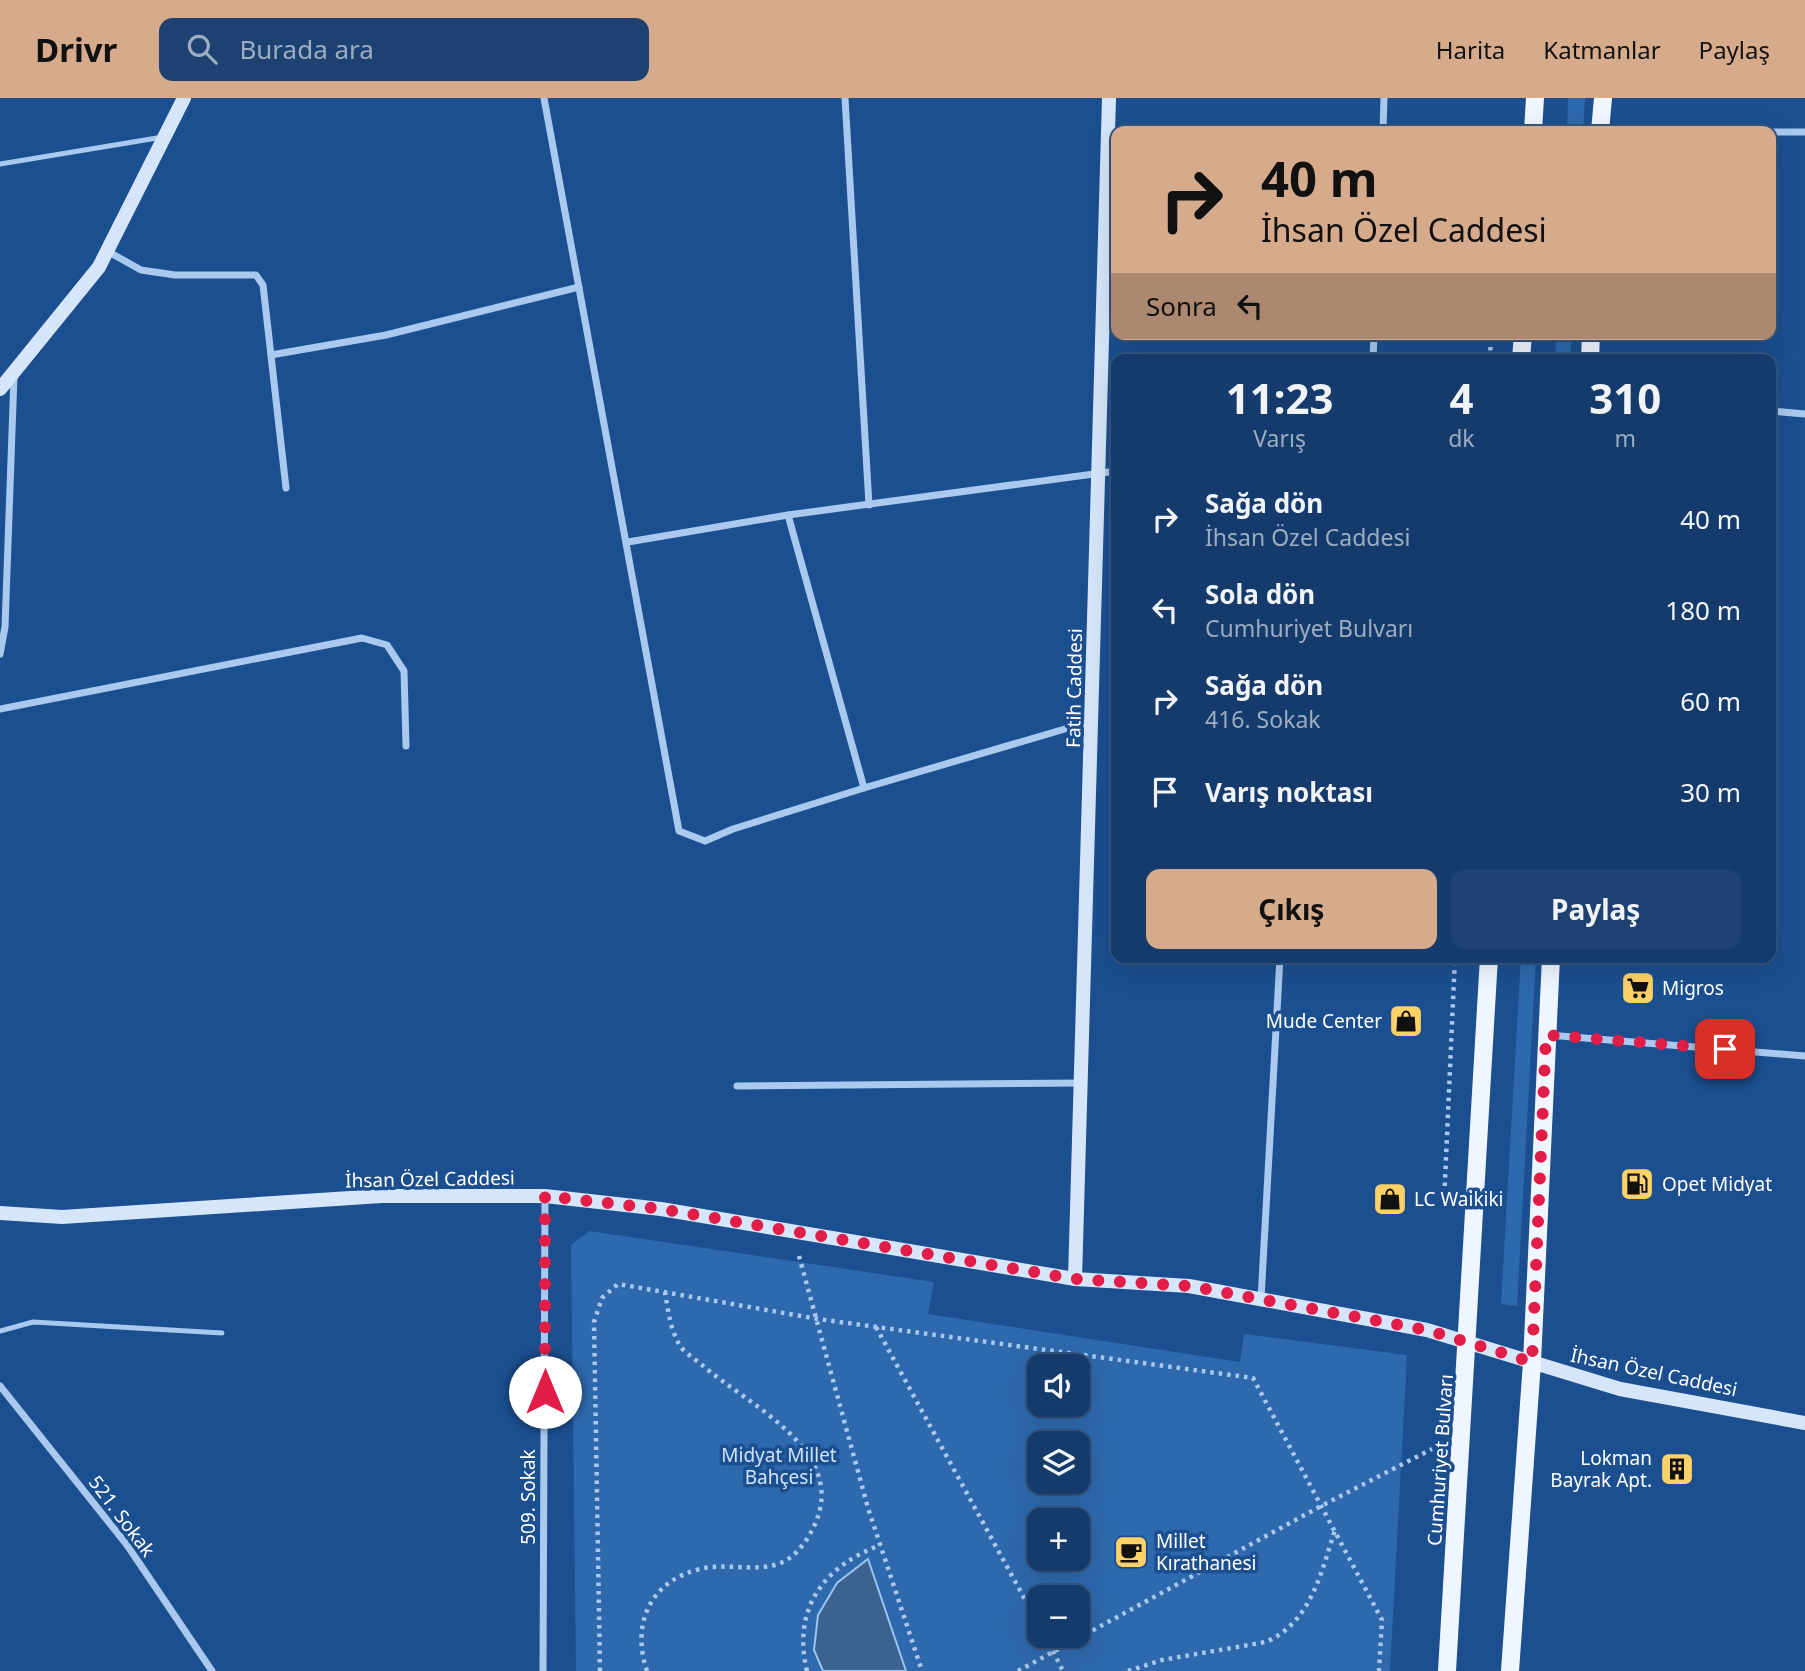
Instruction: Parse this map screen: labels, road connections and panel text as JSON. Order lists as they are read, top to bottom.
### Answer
{
  "streets": {
    "main road": ["Cumhuriyet Bulvarı"],
    "street": [
      "Fatih Caddesi",
      "İhsan Özel Caddesi",
      "509. Sokak",
      "521. Sokak"
    ]
  },
  "crossings": [
    ["Fatih Caddesi", "İhsan Özel Caddesi"],
    ["İhsan Özel Caddesi", "Cumhuriyet Bulvarı"],
    ["İhsan Özel Caddesi", "509. Sokak"]
  ],
  "parks": ["Midyat Millet Bahçesi"],
  "places": {
    "supermarket": ["Migros"],
    "shop": ["Mude Center", "LC Waikiki"],
    "fuel station": ["Opet Midyat"],
    "building": ["Lokman Bayrak Apt."],
    "cafe": ["Millet Kırathanesi"]
  },
  "page": {
    "header": "Drivr",
    "search": "Burada ara",
    "nav": ["Harita", "Katmanlar", "Paylaş"],
    "turn": ["40 m", "İhsan Özel Caddesi"],
    "then": "Sonra",
    "eta": [
      "11:23",
      "Varış",
      "4",
      "dk",
      "310",
      "m"
    ],
    "list": [
      {
        "name": "Sağa dön",
        "note": "İhsan Özel Caddesi",
        "value": "40 m"
      },
      {
        "name": "Sola dön",
        "note": "Cumhuriyet Bulvarı",
        "value": "180 m"
      },
      {
        "name": "Sağa dön",
        "note": "416. Sokak",
        "value": "60 m"
      },
      {
        "name": "Varış noktası",
        "value": "30 m"
      }
    ],
    "buttons": ["Çıkış", "Paylaş"],
    "map_buttons": ["+", "−"]
  }
}
